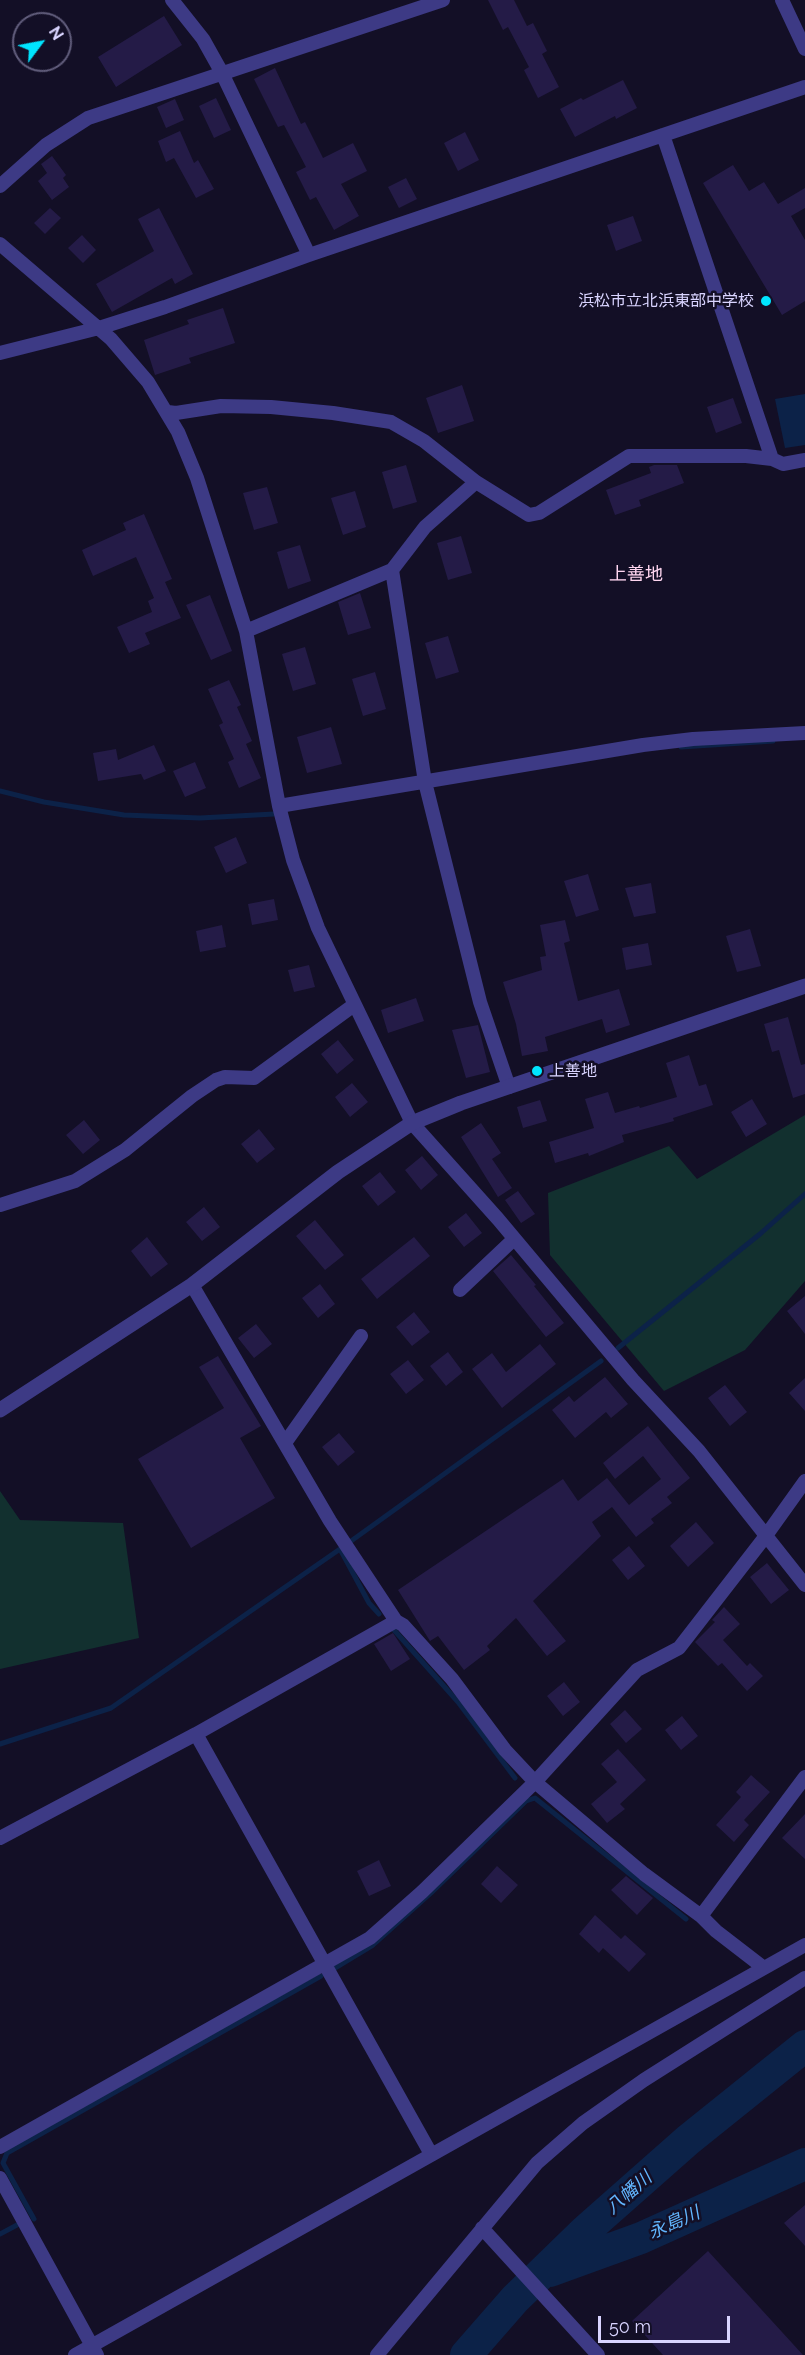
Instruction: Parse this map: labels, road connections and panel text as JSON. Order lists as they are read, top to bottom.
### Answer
{
  "districts": ["上善地"],
  "water": ["八幡川", "永島川"],
  "places": ["浜松市立北浜東部中学校", "上善地"],
  "scale_bar": "50 m",
  "north": "top right"
}
